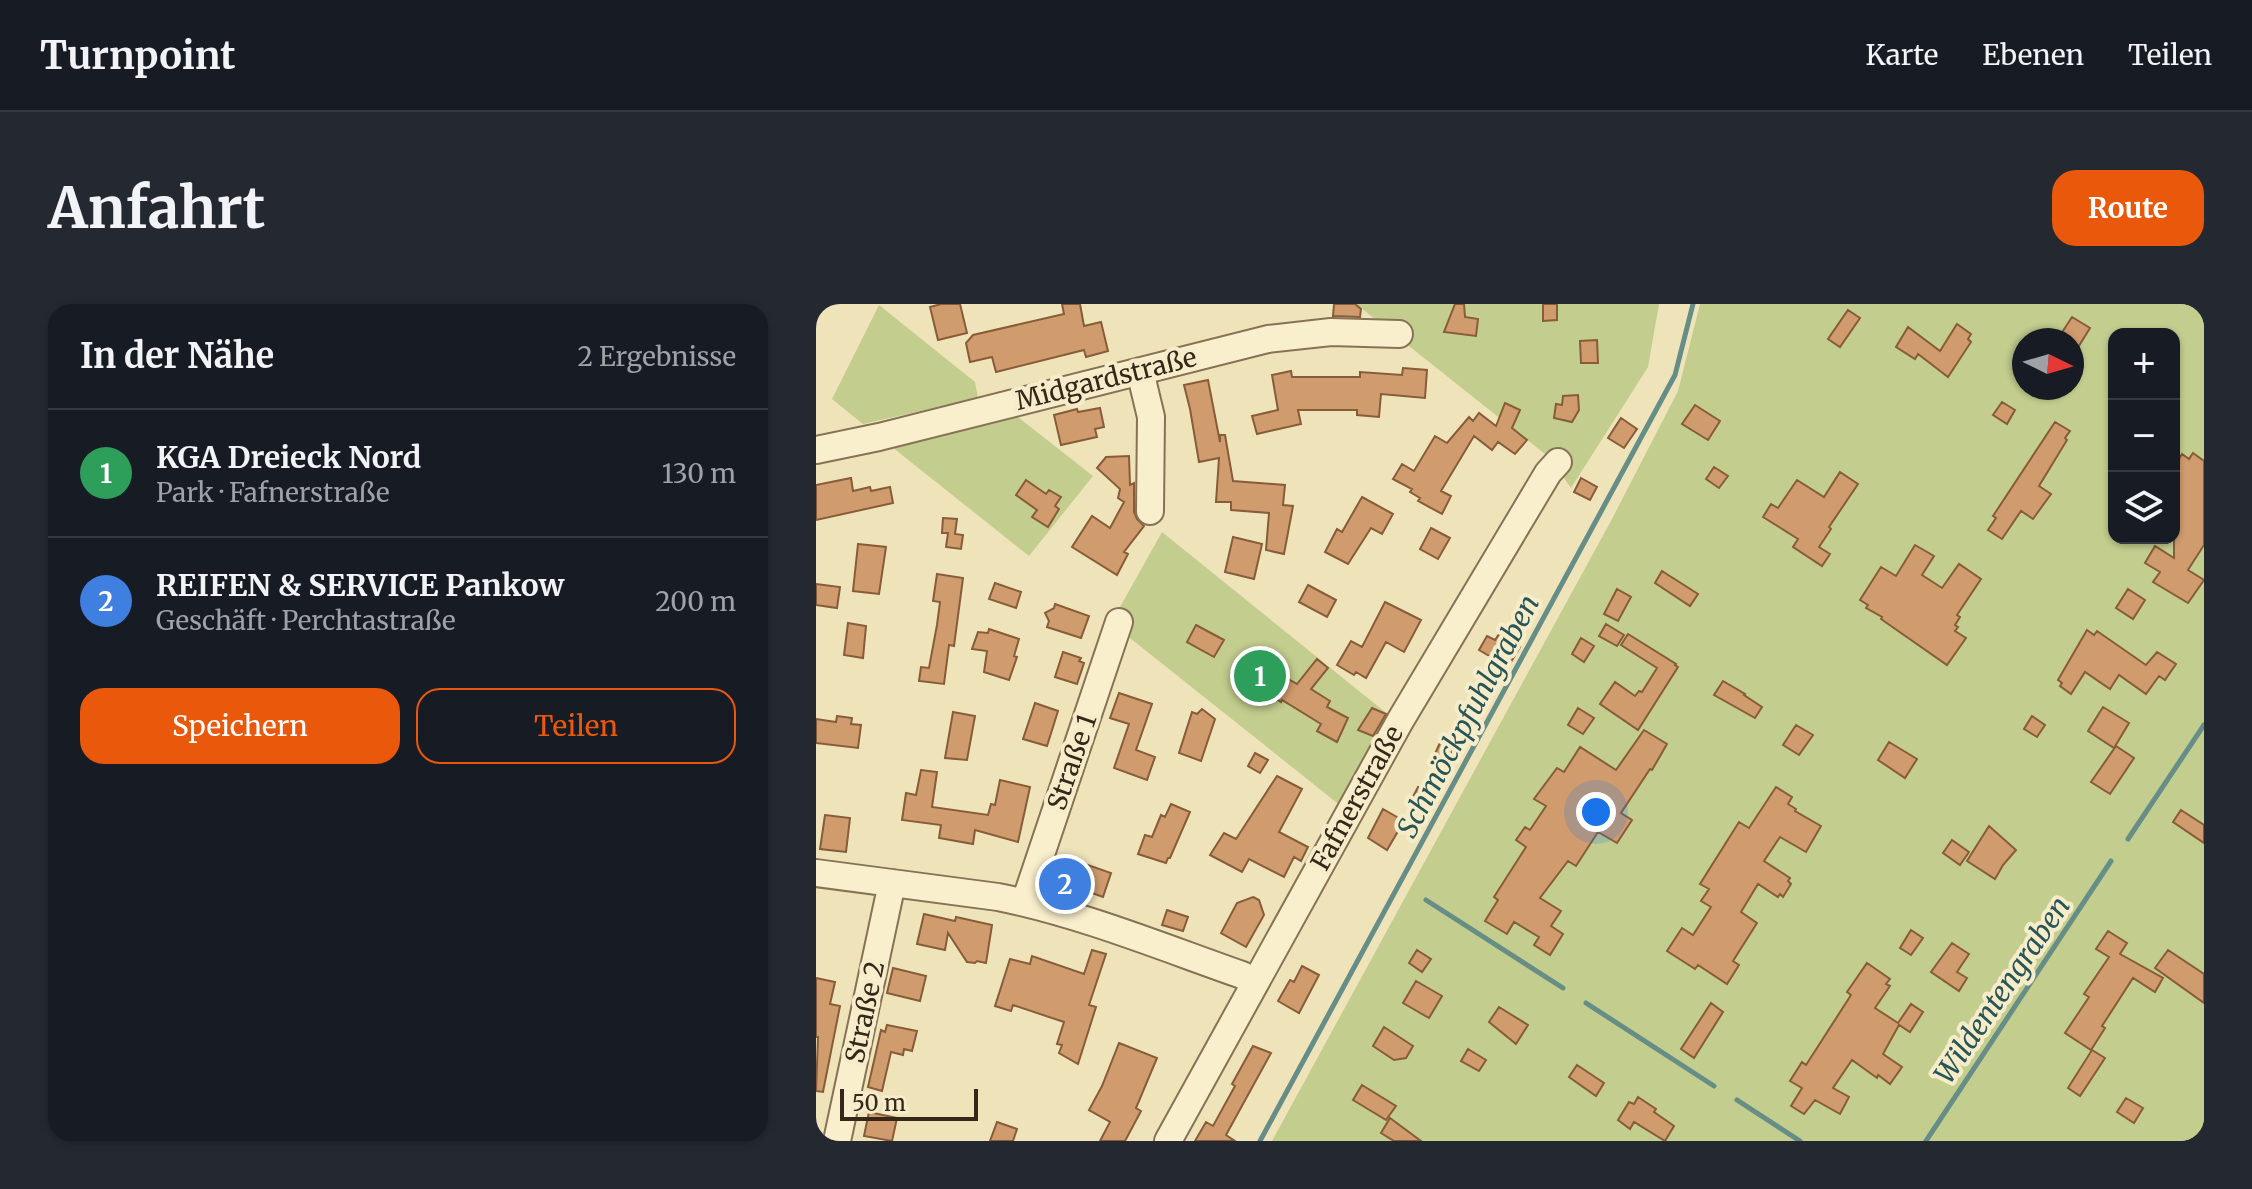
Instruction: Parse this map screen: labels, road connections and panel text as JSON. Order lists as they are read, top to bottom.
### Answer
{
  "streets": {
    "street": [
      "Midgardstraße",
      "Straße 1",
      "Fafnerstraße",
      "Straße 2"
    ]
  },
  "water": ["Schmöckpfuhlgraben", "Wildentengraben"],
  "scale_bar": "50 m",
  "north": "right",
  "page": {
    "header": "Turnpoint",
    "nav": ["Karte", "Ebenen", "Teilen"],
    "buttons": [
      "Route",
      ["Speichern", "Teilen"]
    ],
    "title": "Anfahrt",
    "heading": ["In der Nähe", "2 Ergebnisse"],
    "map_buttons": ["+", "−"],
    "list": [
      {
        "mark": "1",
        "name": "KGA Dreieck Nord",
        "note": "Park · Fafnerstraße",
        "value": "130 m"
      },
      {
        "mark": "2",
        "name": "REIFEN & SERVICE Pankow",
        "note": "Geschäft · Perchtastraße",
        "value": "200 m"
      }
    ],
    "pins": ["1", "2"],
    "scale": "50 m"
  }
}
